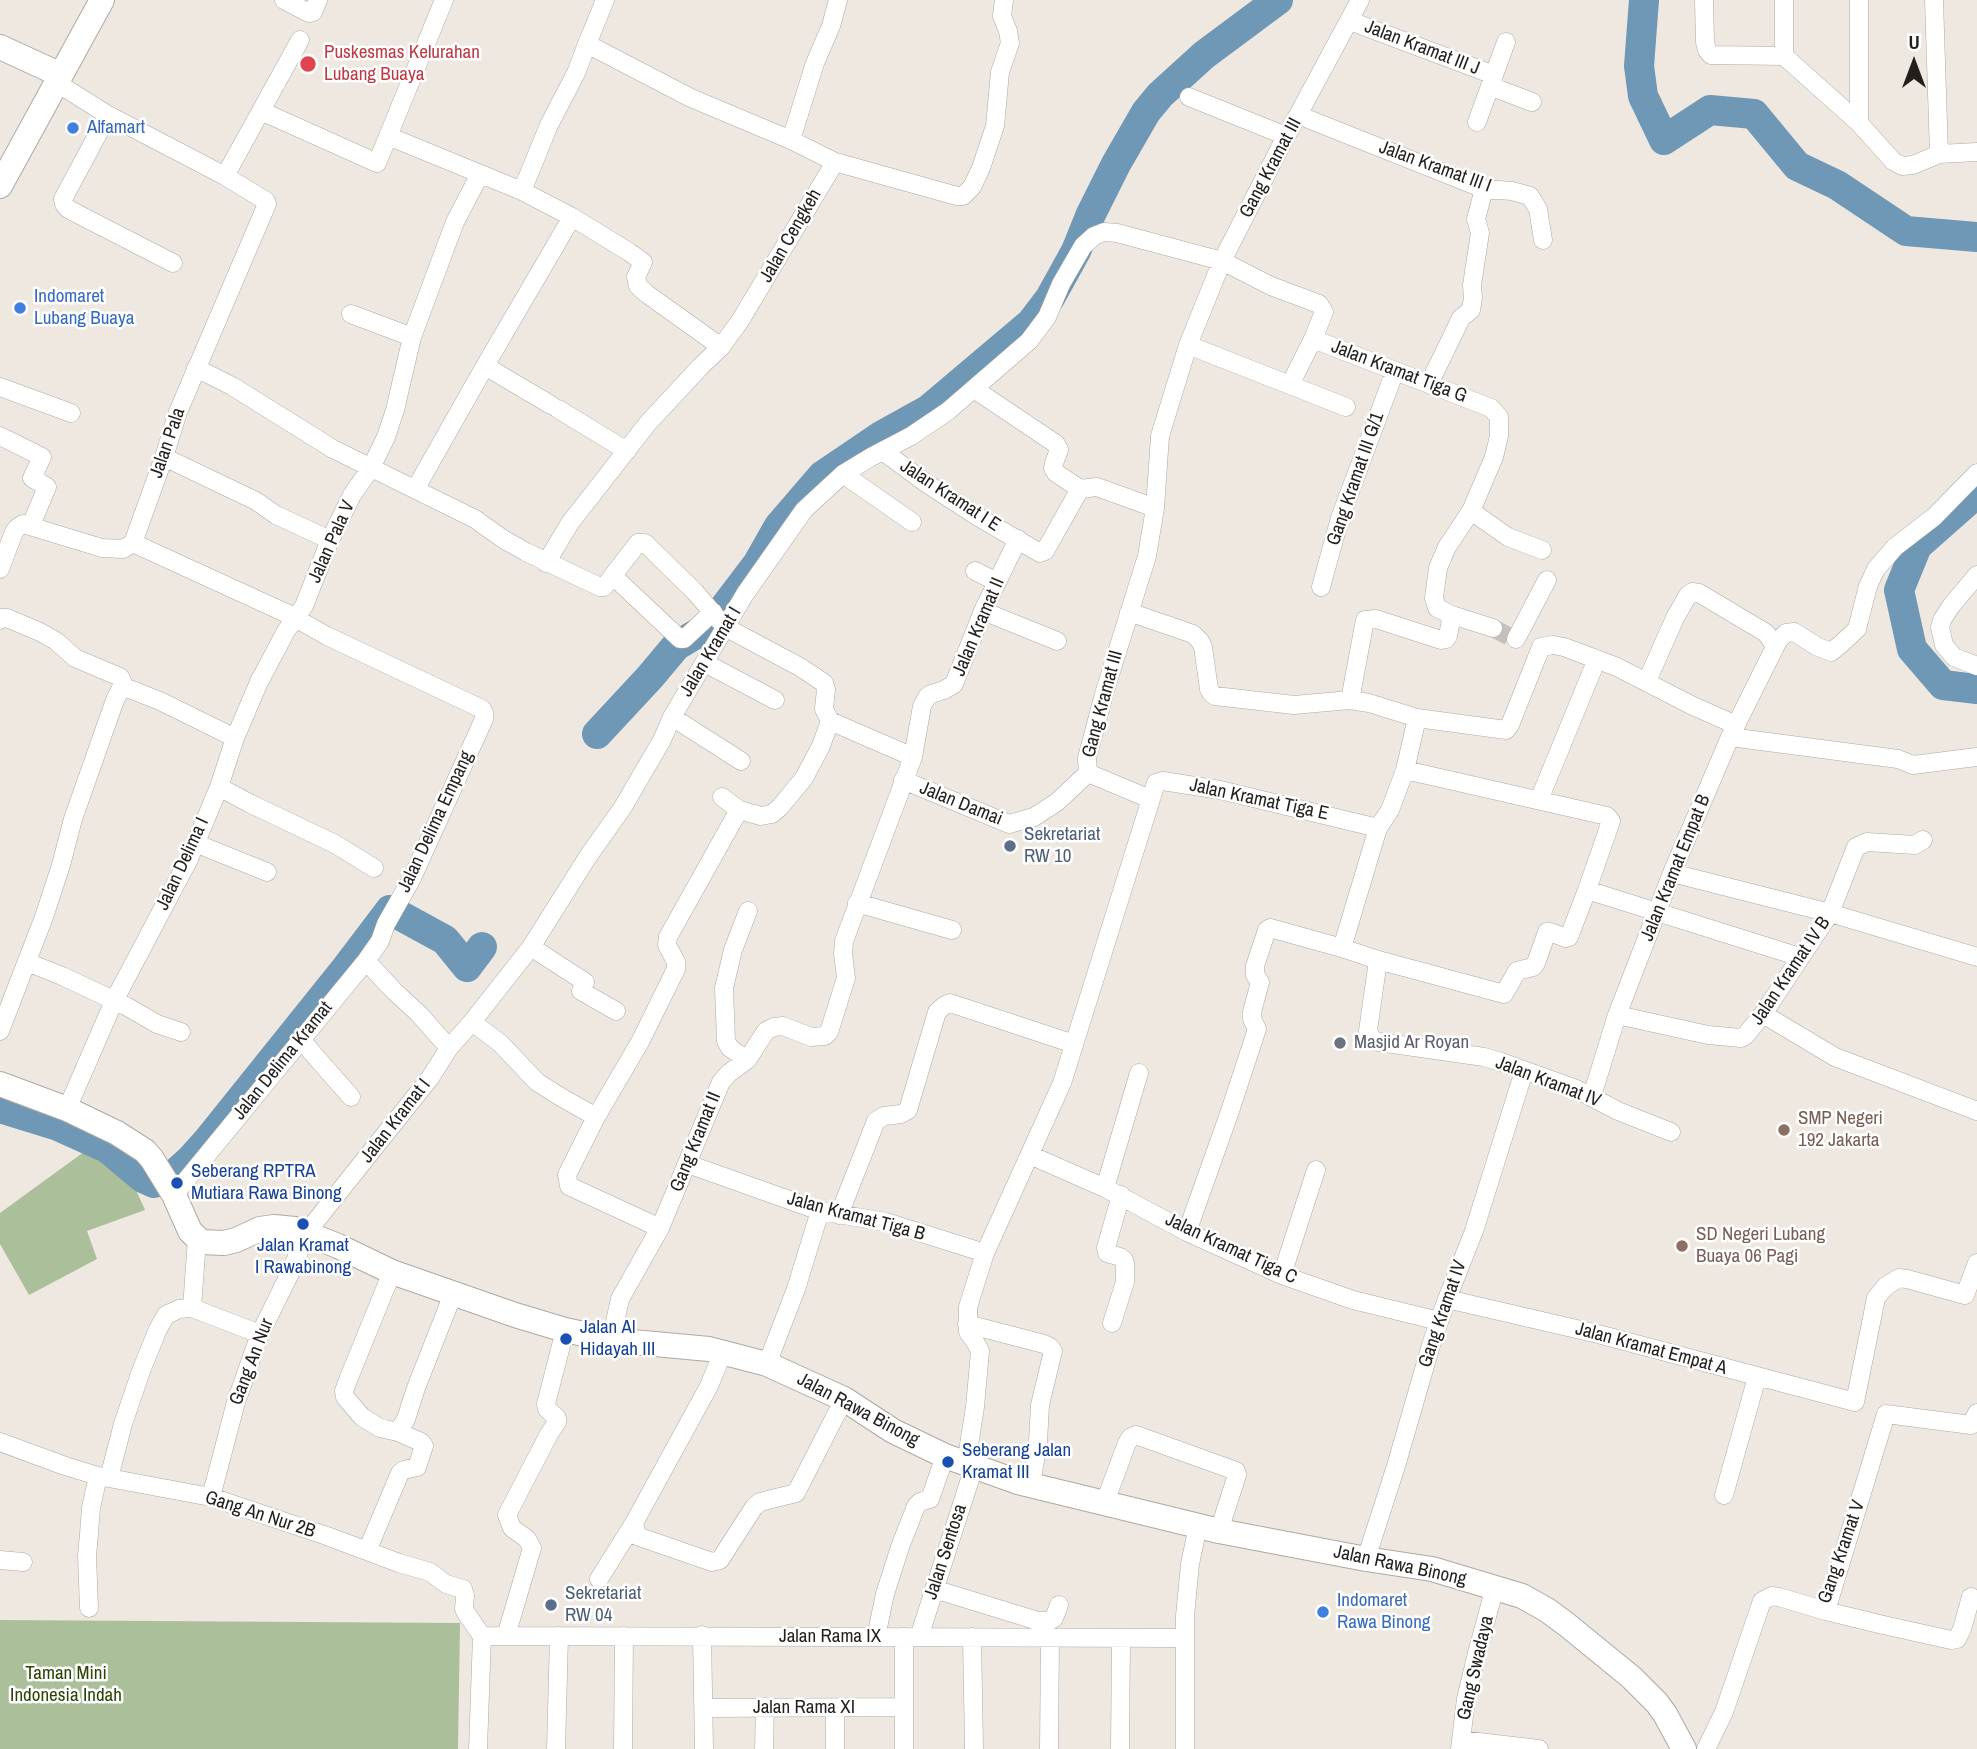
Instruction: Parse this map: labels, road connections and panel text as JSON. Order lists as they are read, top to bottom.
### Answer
{
  "streets": {
    "main road": ["Jalan Rawa Binong"],
    "street": [
      "Jalan Kramat III J",
      "Jalan Kramat III I",
      "Gang Kramat III",
      "Jalan Cengkeh",
      "Jalan Kramat Tiga G",
      "Jalan Pala",
      "Gang Kramat III G/1",
      "Jalan Kramat I E",
      "Jalan Pala V",
      "Jalan Kramat II",
      "Jalan Kramat I",
      "Jalan Kramat Tiga E",
      "Jalan Damai",
      "Jalan Delima Empang",
      "Jalan Delima I",
      "Jalan Kramat Empat B",
      "Jalan Kramat IV B",
      "Jalan Delima Kramat",
      "Jalan Kramat IV",
      "Gang Kramat II",
      "Jalan Kramat Tiga B",
      "Jalan Kramat Tiga C",
      "Gang Kramat IV",
      "Jalan Kramat Empat A",
      "Gang An Nur",
      "Gang An Nur 2B",
      "Jalan Sentosa",
      "Gang Kramat V",
      "Jalan Rama IX",
      "Gang Swadaya",
      "Jalan Rama XI"
    ]
  },
  "crossings": [
    ["Jalan Kramat III J", "Gang Kramat III"],
    ["Jalan Kramat III I", "Gang Kramat III"],
    ["Gang Kramat III", "Jalan Kramat Tiga G"],
    ["Gang Kramat III", "Jalan Kramat I"],
    ["Gang Kramat III", "Jalan Kramat Tiga E"],
    ["Gang Kramat III", "Jalan Damai"],
    ["Jalan Kramat Tiga G", "Gang Kramat III G/1"],
    ["Jalan Kramat Tiga G", "Jalan Kramat I"],
    ["Jalan Kramat I E", "Jalan Kramat II"],
    ["Jalan Kramat I E", "Jalan Kramat I"],
    ["Jalan Pala V", "Jalan Delima Empang"],
    ["Jalan Pala V", "Jalan Delima I"],
    ["Jalan Kramat II", "Jalan Damai"],
    ["Jalan Kramat II", "Gang Kramat II"],
    ["Jalan Kramat I", "Gang An Nur"],
    ["Jalan Kramat I", "Jalan Rawa Binong"],
    ["Jalan Damai", "Gang Kramat II"],
    ["Jalan Delima Empang", "Jalan Delima I"],
    ["Jalan Delima Empang", "Jalan Delima Kramat"],
    ["Jalan Kramat Empat B", "Jalan Kramat IV B"],
    ["Jalan Kramat Empat B", "Jalan Kramat IV"],
    ["Jalan Kramat IV", "Gang Kramat IV"],
    ["Gang Kramat II", "Jalan Kramat Tiga B"],
    ["Gang Kramat II", "Jalan Rawa Binong"],
    ["Jalan Kramat Tiga C", "Gang Kramat IV"],
    ["Gang Kramat IV", "Jalan Kramat Empat A"],
    ["Gang Kramat IV", "Jalan Rawa Binong"],
    ["Gang An Nur", "Jalan Rawa Binong"],
    ["Gang An Nur", "Gang An Nur 2B"],
    ["Jalan Rawa Binong", "Jalan Sentosa"],
    ["Jalan Rawa Binong", "Gang Swadaya"],
    ["Gang An Nur 2B", "Jalan Rama IX"],
    ["Jalan Sentosa", "Jalan Rama IX"],
    ["Jalan Sentosa", "Jalan Rama XI"]
  ],
  "parks": ["Taman Mini Indonesia Indah"],
  "places": [
    "Puskesmas Kelurahan Lubang Buaya",
    "Alfamart",
    "Indomaret Lubang Buaya",
    "Sekretariat RW 10",
    "Masjid Ar Royan",
    "SMP Negeri 192 Jakarta",
    "Seberang RPTRA Mutiara Rawa Binong",
    "Jalan Kramat I Rawabinong",
    "SD Negeri Lubang Buaya 06 Pagi",
    "Jalan Al Hidayah III",
    "Seberang Jalan Kramat III",
    "Sekretariat RW 04",
    "Indomaret Rawa Binong"
  ],
  "north": "top"
}
